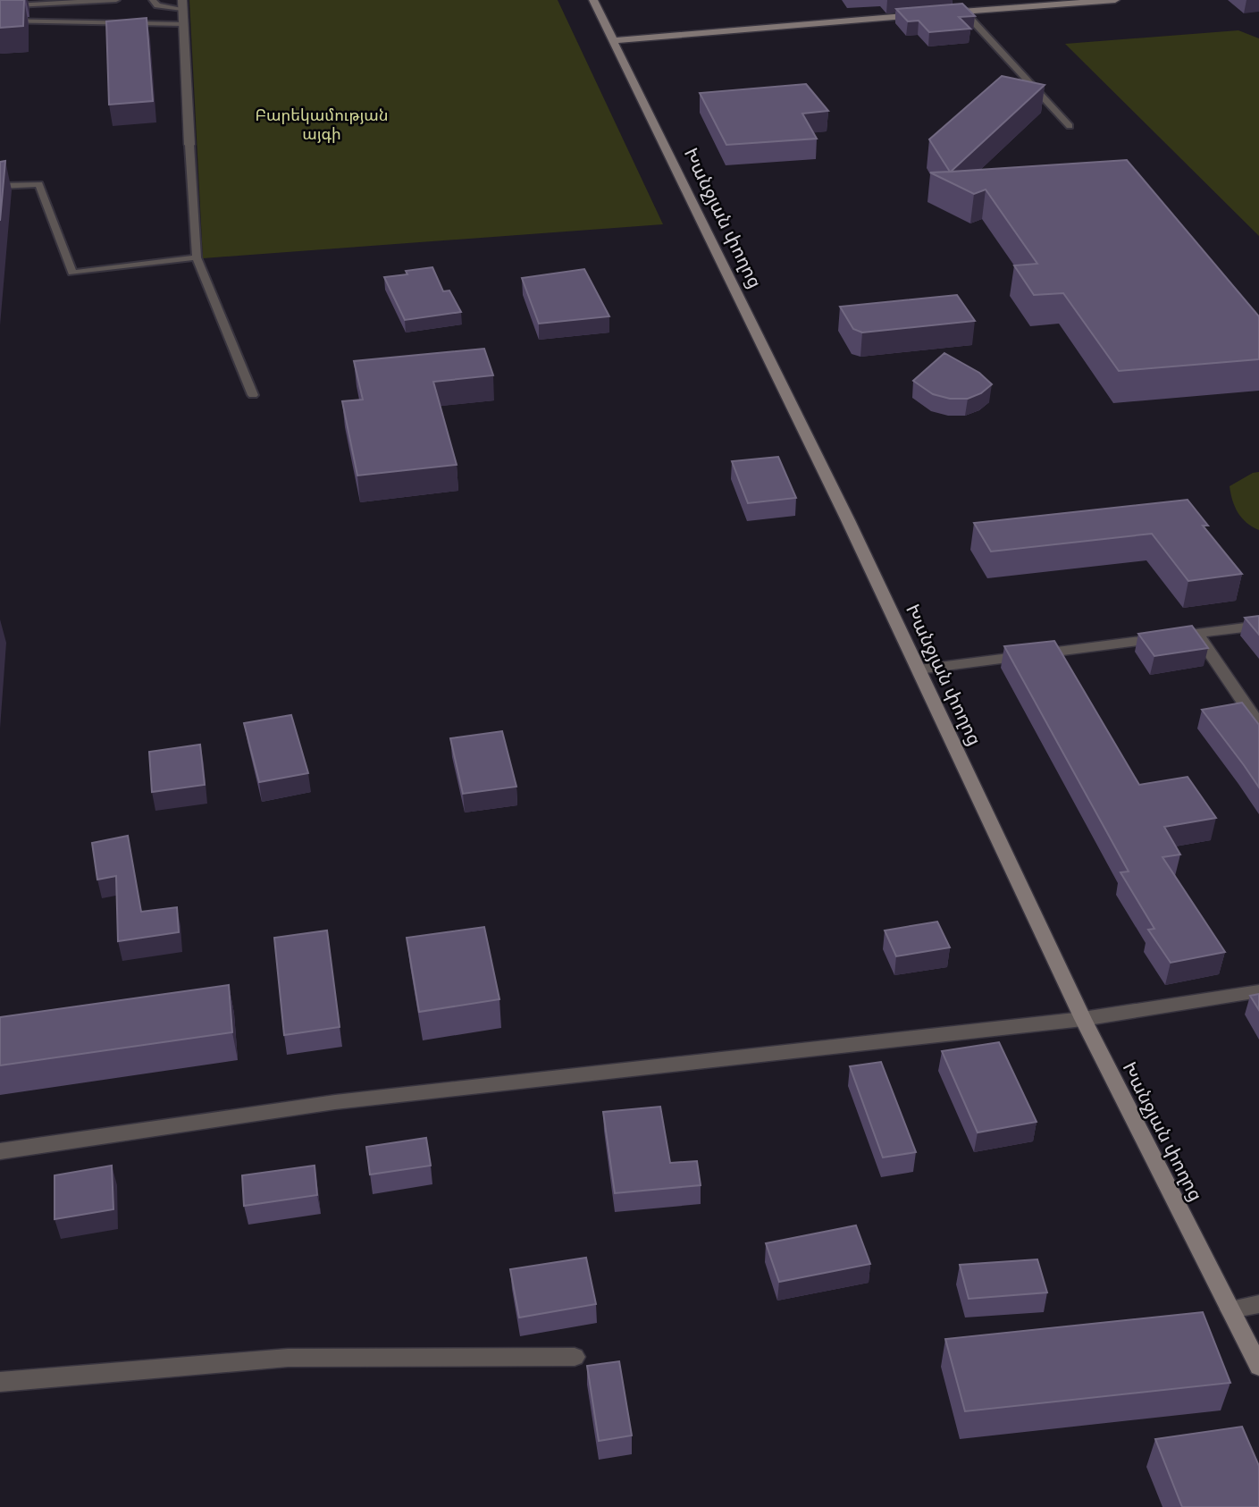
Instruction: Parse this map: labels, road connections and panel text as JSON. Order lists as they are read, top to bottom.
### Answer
{
  "streets": {
    "main road": ["Խանջյան փողոց"]
  },
  "parks": ["Բարեկամության այգի"]
}
